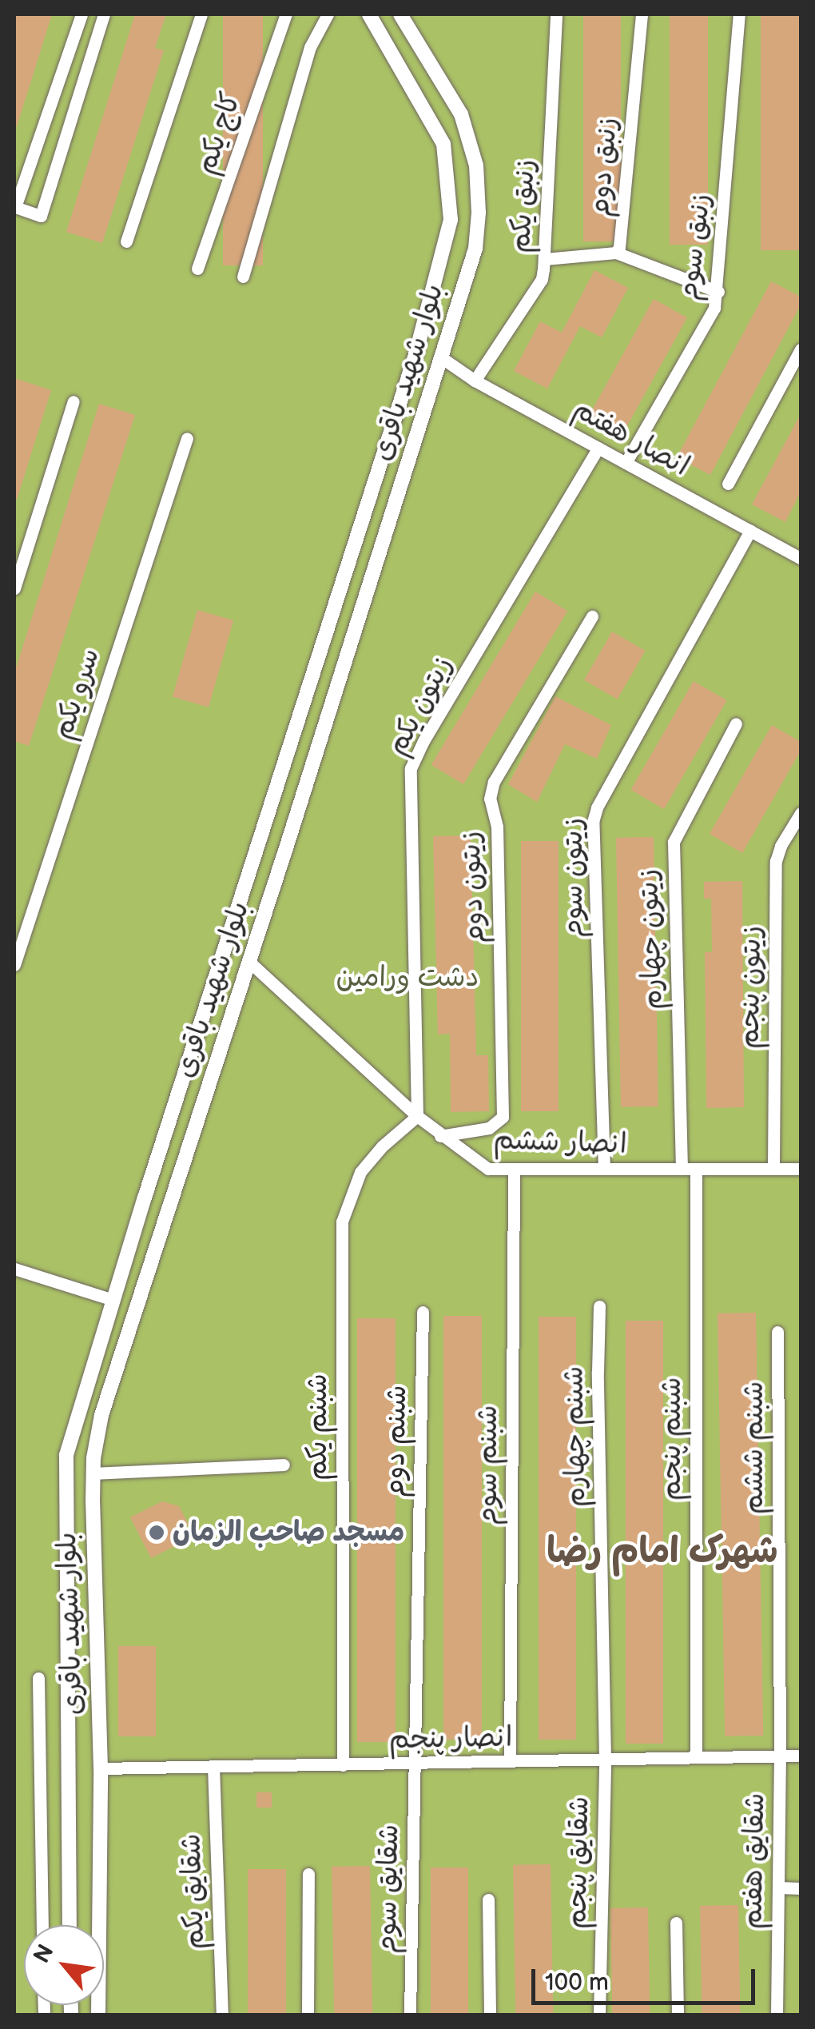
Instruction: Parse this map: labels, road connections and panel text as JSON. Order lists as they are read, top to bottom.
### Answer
{
  "streets": {
    "street": [
      "کاج یکم",
      "زنبق دوم",
      "زنبق یکم",
      "زنبق سوم",
      "بلوار شهید باقری",
      "انصار هفتم",
      "سرو یکم",
      "زیتون یکم",
      "زیتون سوم",
      "زیتون دوم",
      "زیتون چهارم",
      "زیتون پنجم",
      "انصار ششم",
      "شبنم یکم",
      "شبنم چهارم",
      "شبنم پنجم",
      "شبنم دوم",
      "شبنم ششم",
      "شبنم سوم",
      "انصار پنجم",
      "شقایق هفتم",
      "شقایق پنجم",
      "شقایق سوم",
      "شقایق یکم"
    ]
  },
  "crossings": [
    ["زنبق دوم", "زنبق یکم"],
    ["زنبق یکم", "انصار هفتم"],
    ["زنبق سوم", "انصار هفتم"],
    ["بلوار شهید باقری", "انصار هفتم"],
    ["بلوار شهید باقری", "انصار ششم"],
    ["بلوار شهید باقری", "انصار پنجم"],
    ["انصار هفتم", "زیتون یکم"],
    ["انصار هفتم", "زیتون سوم"],
    ["زیتون یکم", "انصار ششم"],
    ["زیتون یکم", "شبنم یکم"],
    ["زیتون سوم", "انصار ششم"],
    ["زیتون دوم", "انصار ششم"],
    ["زیتون چهارم", "انصار ششم"],
    ["زیتون پنجم", "انصار ششم"],
    ["انصار ششم", "شبنم یکم"],
    ["انصار ششم", "شبنم پنجم"],
    ["انصار ششم", "شبنم سوم"],
    ["شبنم یکم", "انصار پنجم"],
    ["شبنم چهارم", "انصار پنجم"],
    ["شبنم چهارم", "شقایق پنجم"],
    ["شبنم پنجم", "انصار پنجم"],
    ["شبنم دوم", "انصار پنجم"],
    ["شبنم دوم", "شقایق سوم"],
    ["شبنم ششم", "انصار پنجم"],
    ["شبنم ششم", "شقایق هفتم"],
    ["شبنم سوم", "انصار پنجم"],
    ["انصار پنجم", "شقایق هفتم"],
    ["انصار پنجم", "شقایق پنجم"],
    ["انصار پنجم", "شقایق سوم"],
    ["انصار پنجم", "شقایق یکم"]
  ],
  "districts": ["شهرک امام رضا"],
  "parks": ["دشت ورامین"],
  "places": ["مسجد صاحب الزمان"],
  "scale_bar": "100 m",
  "north": "top left"
}
